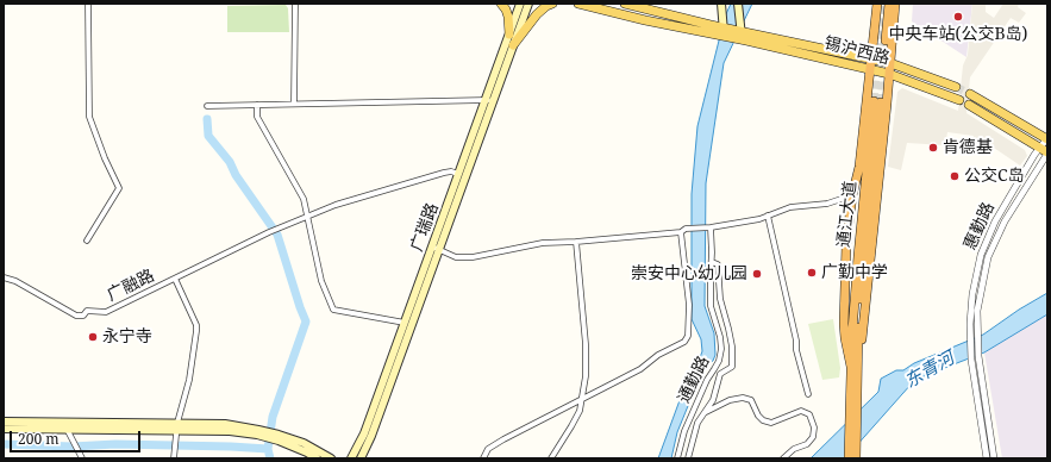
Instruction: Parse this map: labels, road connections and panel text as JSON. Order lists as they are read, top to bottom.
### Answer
{
  "streets": {
    "highway": ["通江大道"],
    "main road": ["锡沪西路", "广瑞路"],
    "street": ["惠勤路", "广融路", "通勤路"]
  },
  "water": ["东青河"],
  "places": [
    "中央车站(公交B岛)",
    "肯德基",
    "公交C岛",
    "广勤中学",
    "崇安中心幼儿园",
    "永宁寺"
  ],
  "scale_bar": "200 m"
}
